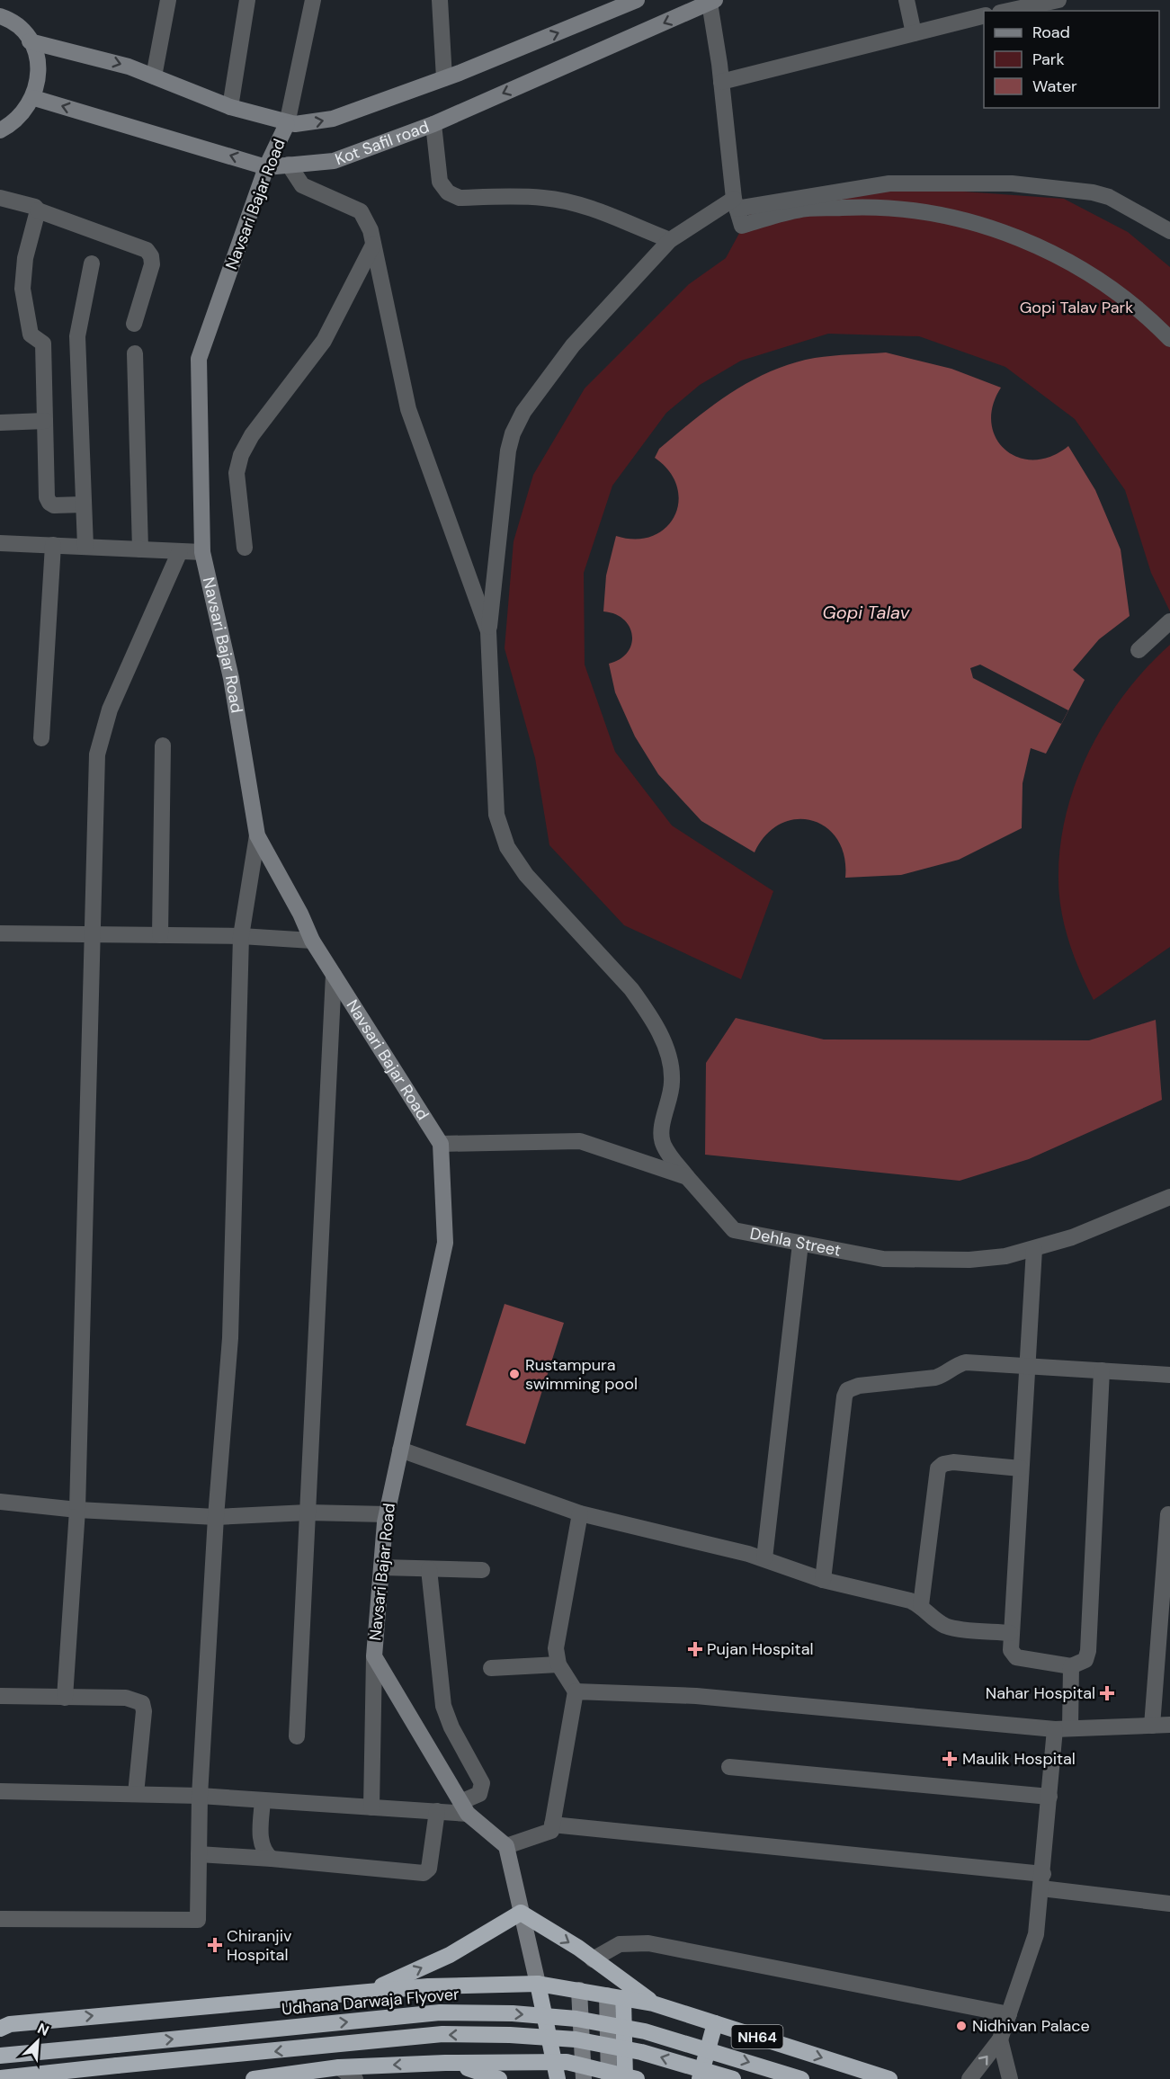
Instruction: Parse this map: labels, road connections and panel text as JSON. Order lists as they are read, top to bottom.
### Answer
{
  "streets": {
    "highway": ["Udhana Darwaja Flyover", "NH64"],
    "main road": ["Kot Safil road", "Navsari Bajar Road"],
    "street": ["Dehla Street"]
  },
  "crossings": [
    ["Kot Safil road", "Navsari Bajar Road"]
  ],
  "water": ["Gopi Talav"],
  "parks": ["Gopi Talav Park"],
  "places": {
    "other": ["Rustampura swimming pool", "Nidhivan Palace"],
    "health": [
      "Pujan Hospital",
      "Nahar Hospital",
      "Maulik Hospital",
      "Chiranjiv Hospital"
    ]
  },
  "legend": ["Road", "Park", "Water"],
  "north": "top right"
}
